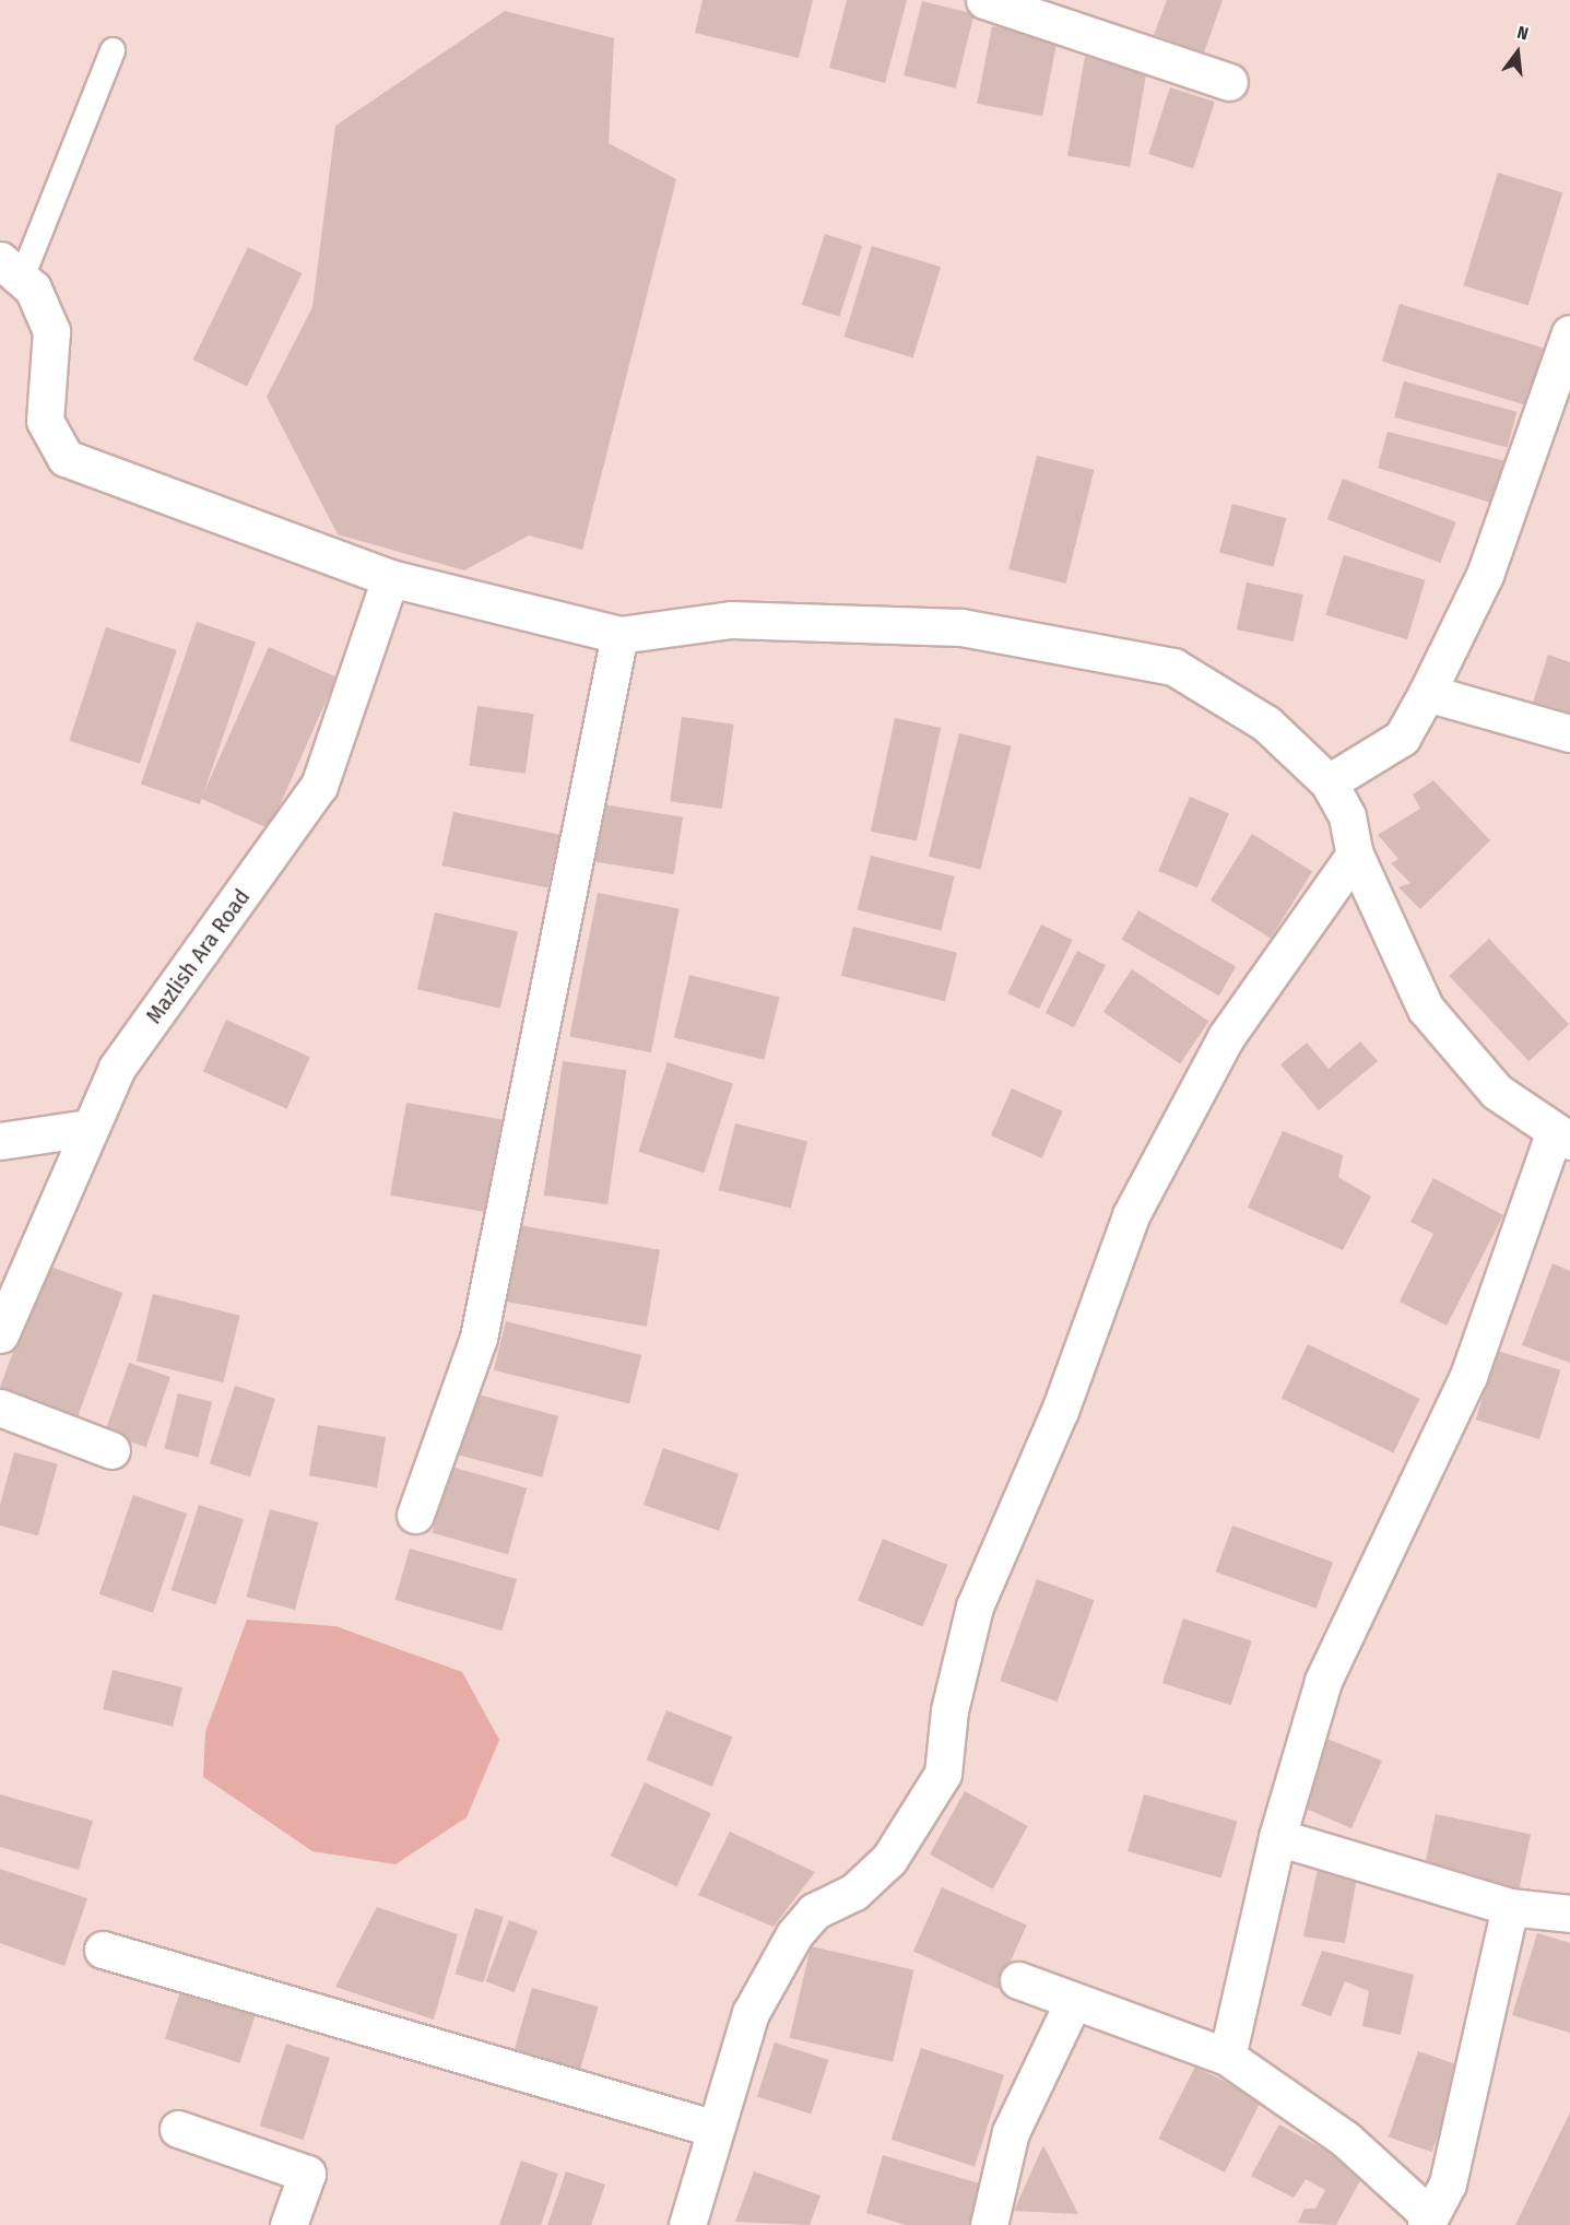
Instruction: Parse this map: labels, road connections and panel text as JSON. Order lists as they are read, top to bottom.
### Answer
{
  "streets": {
    "street": ["Mazlish Ara Road"]
  },
  "north": "top"
}
